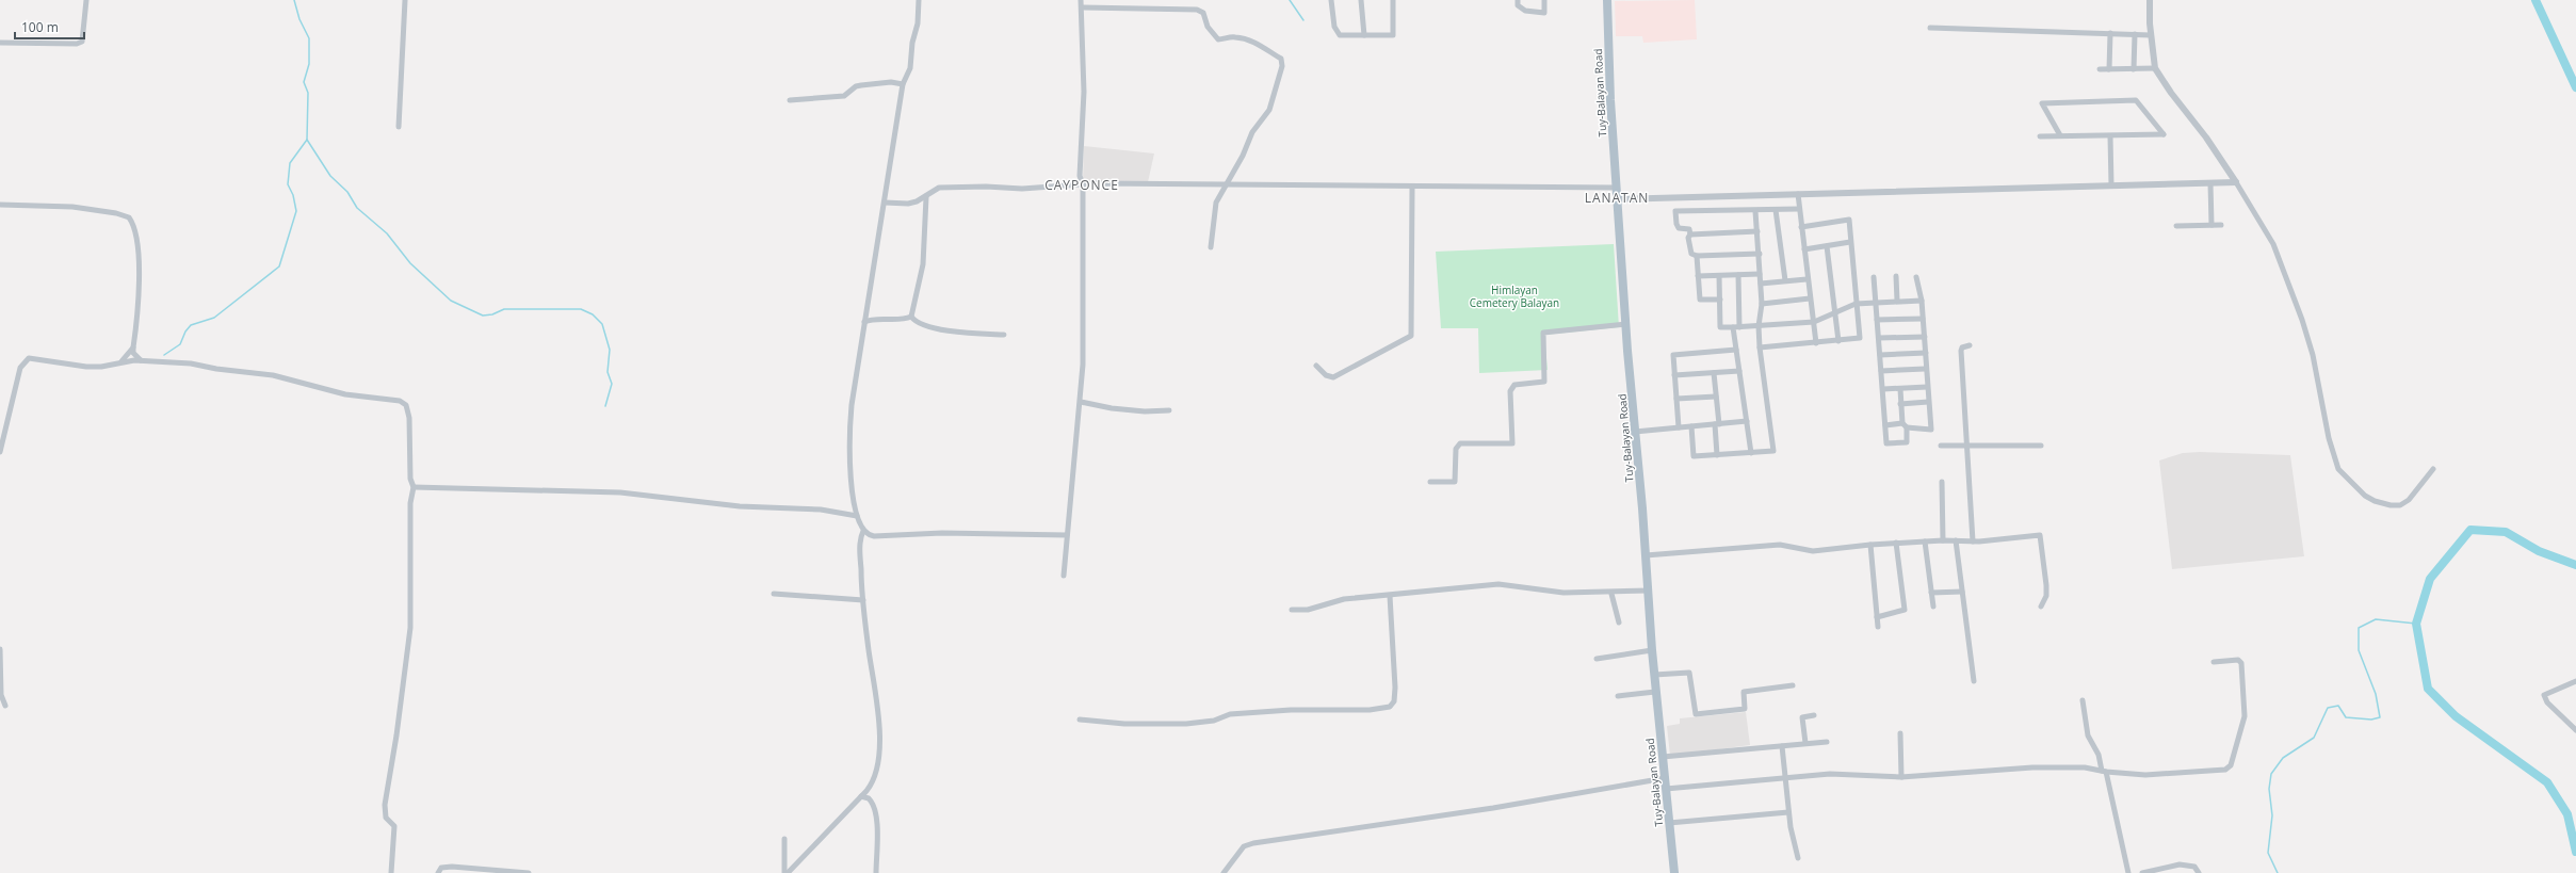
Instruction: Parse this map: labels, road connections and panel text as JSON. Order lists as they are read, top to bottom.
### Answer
{
  "streets": {
    "main road": ["Tuy-Balayan Road"]
  },
  "districts": ["CAYPONCE", "LANATAN"],
  "parks": ["Himlayan Cemetery Balayan"],
  "scale_bar": "100 m"
}
